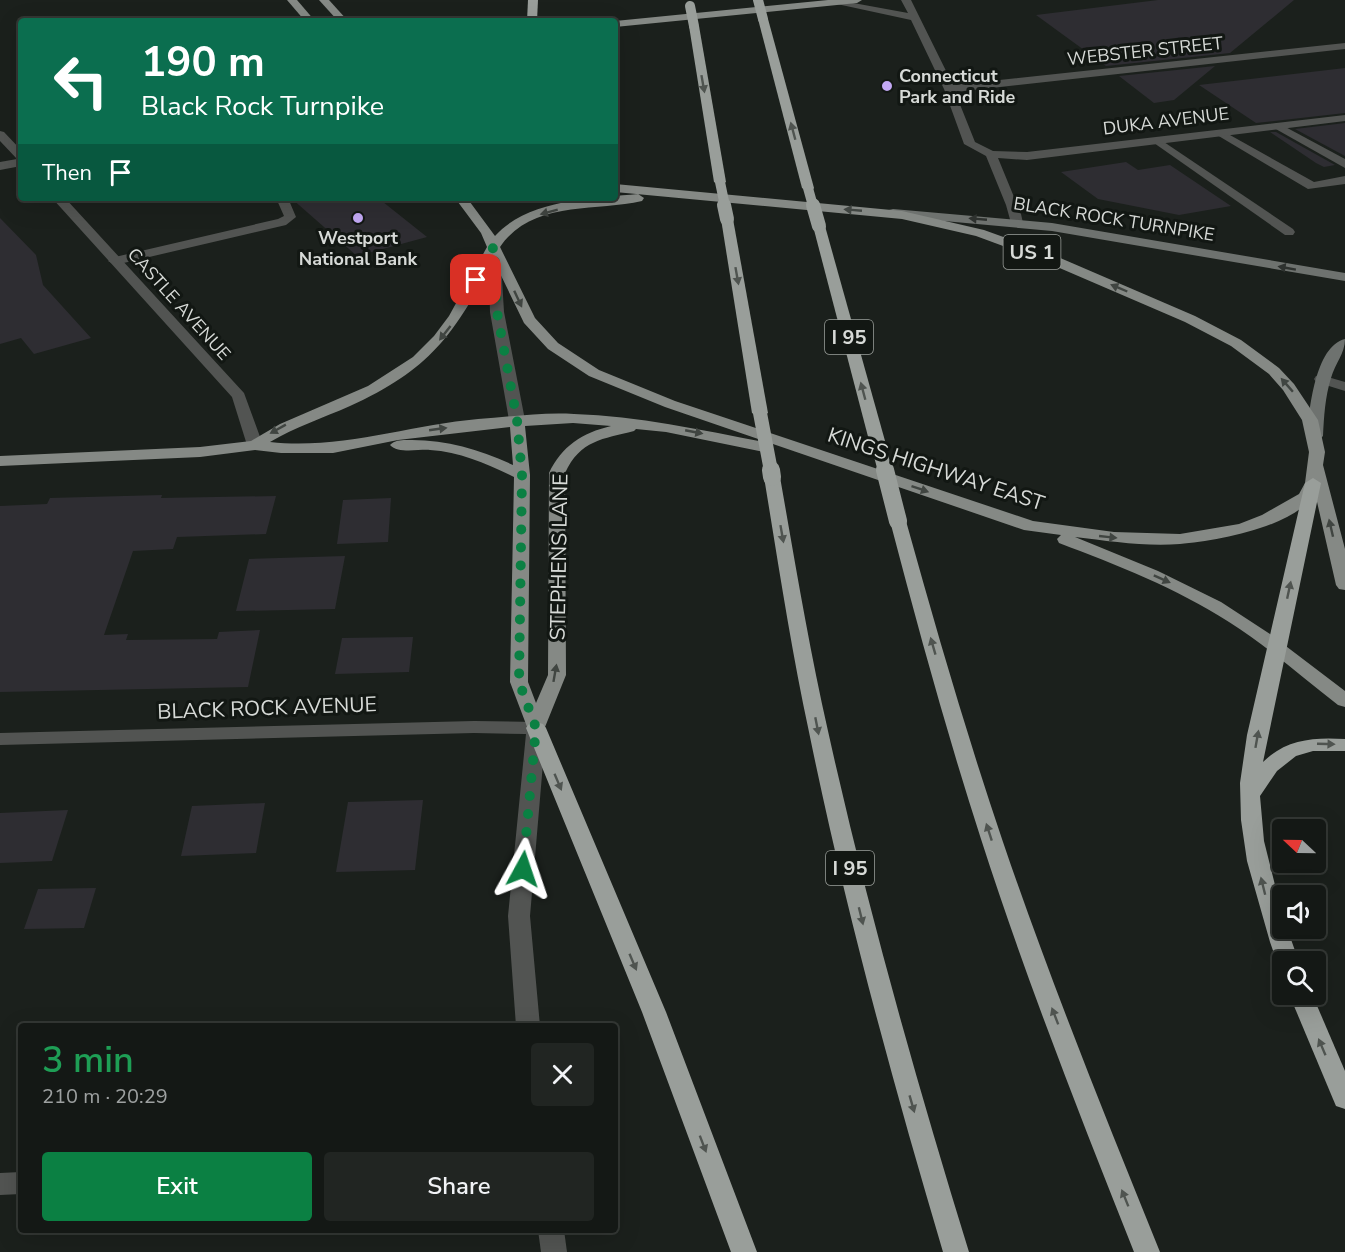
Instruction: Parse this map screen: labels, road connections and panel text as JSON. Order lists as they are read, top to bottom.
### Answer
{
  "streets": {
    "highway": ["I 95"],
    "main road": [
      "BLACK ROCK TURNPIKE",
      "US 1",
      "KINGS HIGHWAY EAST",
      "STEPHENS LANE"
    ],
    "street": [
      "WEBSTER STREET",
      "DUKA AVENUE",
      "CASTLE AVENUE",
      "BLACK ROCK AVENUE"
    ]
  },
  "crossings": [
    ["BLACK ROCK TURNPIKE", "US 1"],
    ["US 1", "KINGS HIGHWAY EAST"],
    ["KINGS HIGHWAY EAST", "STEPHENS LANE"],
    ["STEPHENS LANE", "BLACK ROCK AVENUE"]
  ],
  "places": ["Connecticut Park and Ride", "Westport National Bank"],
  "north": "left",
  "page": {
    "turn": ["190 m", "Black Rock Turnpike"],
    "then": "Then",
    "heading": ["3 min", "210 m · 20:29"],
    "buttons": ["Exit", "Share"]
  }
}
